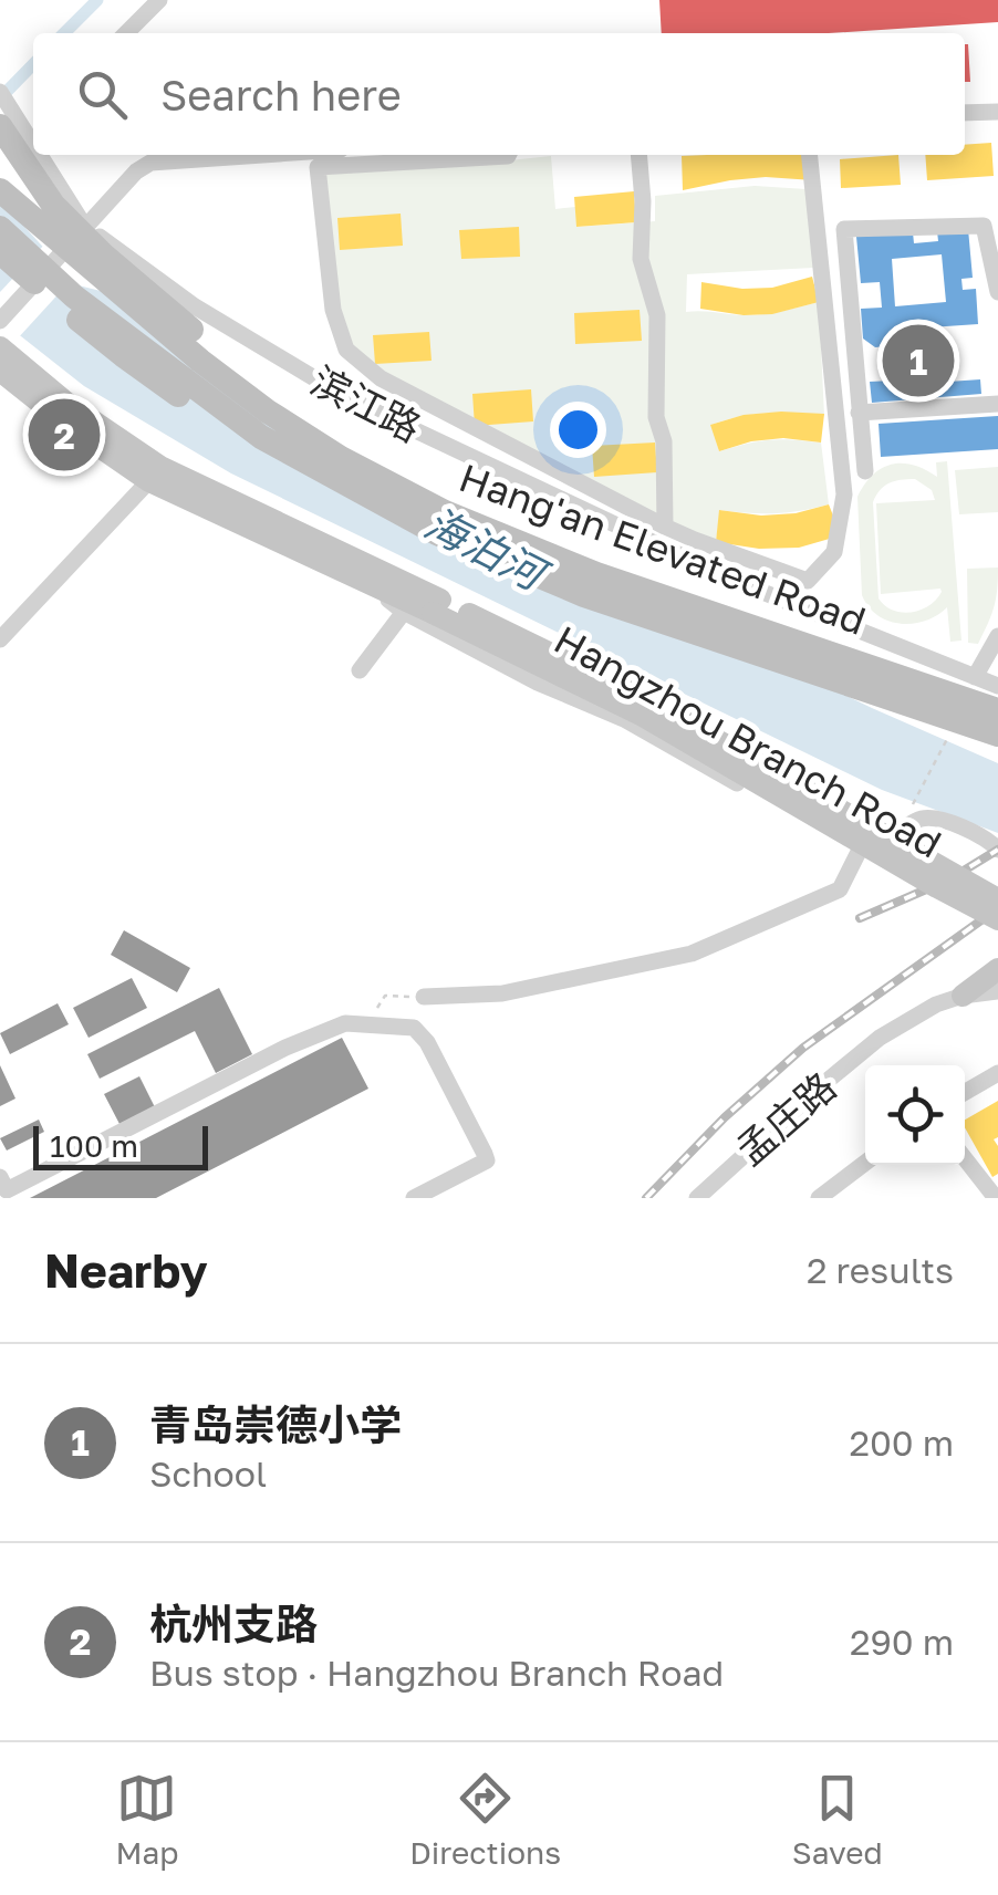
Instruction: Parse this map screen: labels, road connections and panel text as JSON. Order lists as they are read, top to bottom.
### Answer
{
  "streets": {
    "highway": ["Hang'an Elevated Road"],
    "main road": ["Hangzhou Branch Road"],
    "street": ["滨江路", "孟庄路"]
  },
  "water": ["海泊河"],
  "scale_bar": "100 m",
  "page": {
    "search": "Search here",
    "pins": ["1", "2"],
    "scale": "100 m",
    "heading": ["Nearby", "2 results"],
    "list": [
      {
        "mark": "1",
        "name": "青岛崇德小学",
        "note": "School",
        "value": "200 m"
      },
      {
        "mark": "2",
        "name": "杭州支路",
        "note": "Bus stop · Hangzhou Branch Road",
        "value": "290 m"
      }
    ],
    "nav": ["Map", "Directions", "Saved"]
  }
}
